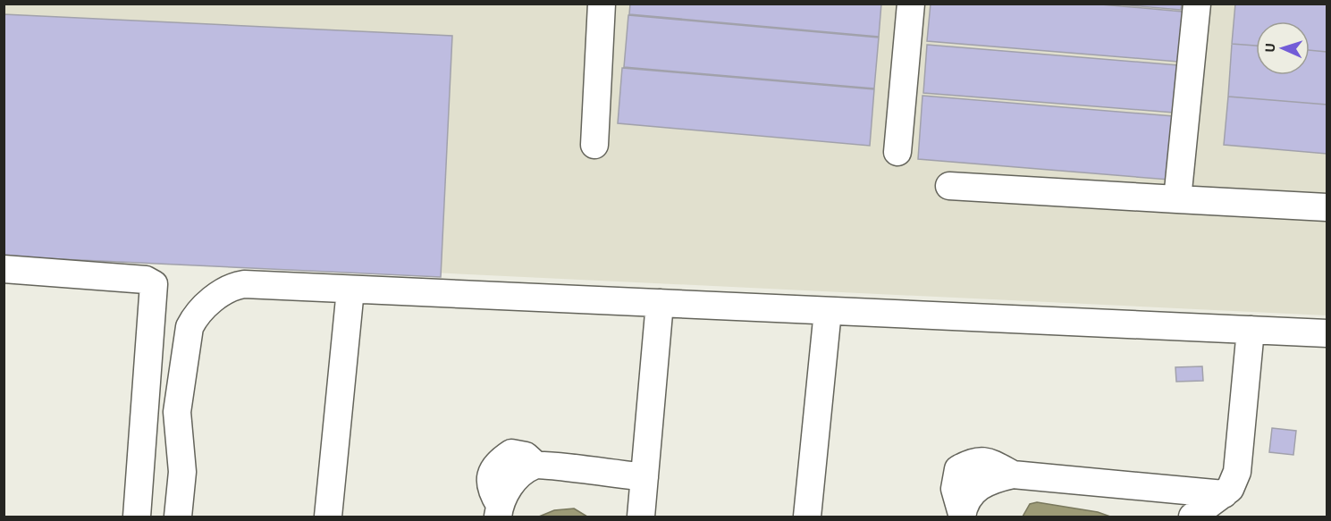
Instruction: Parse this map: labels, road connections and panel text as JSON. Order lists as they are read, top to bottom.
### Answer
{
  "north": "left"
}
